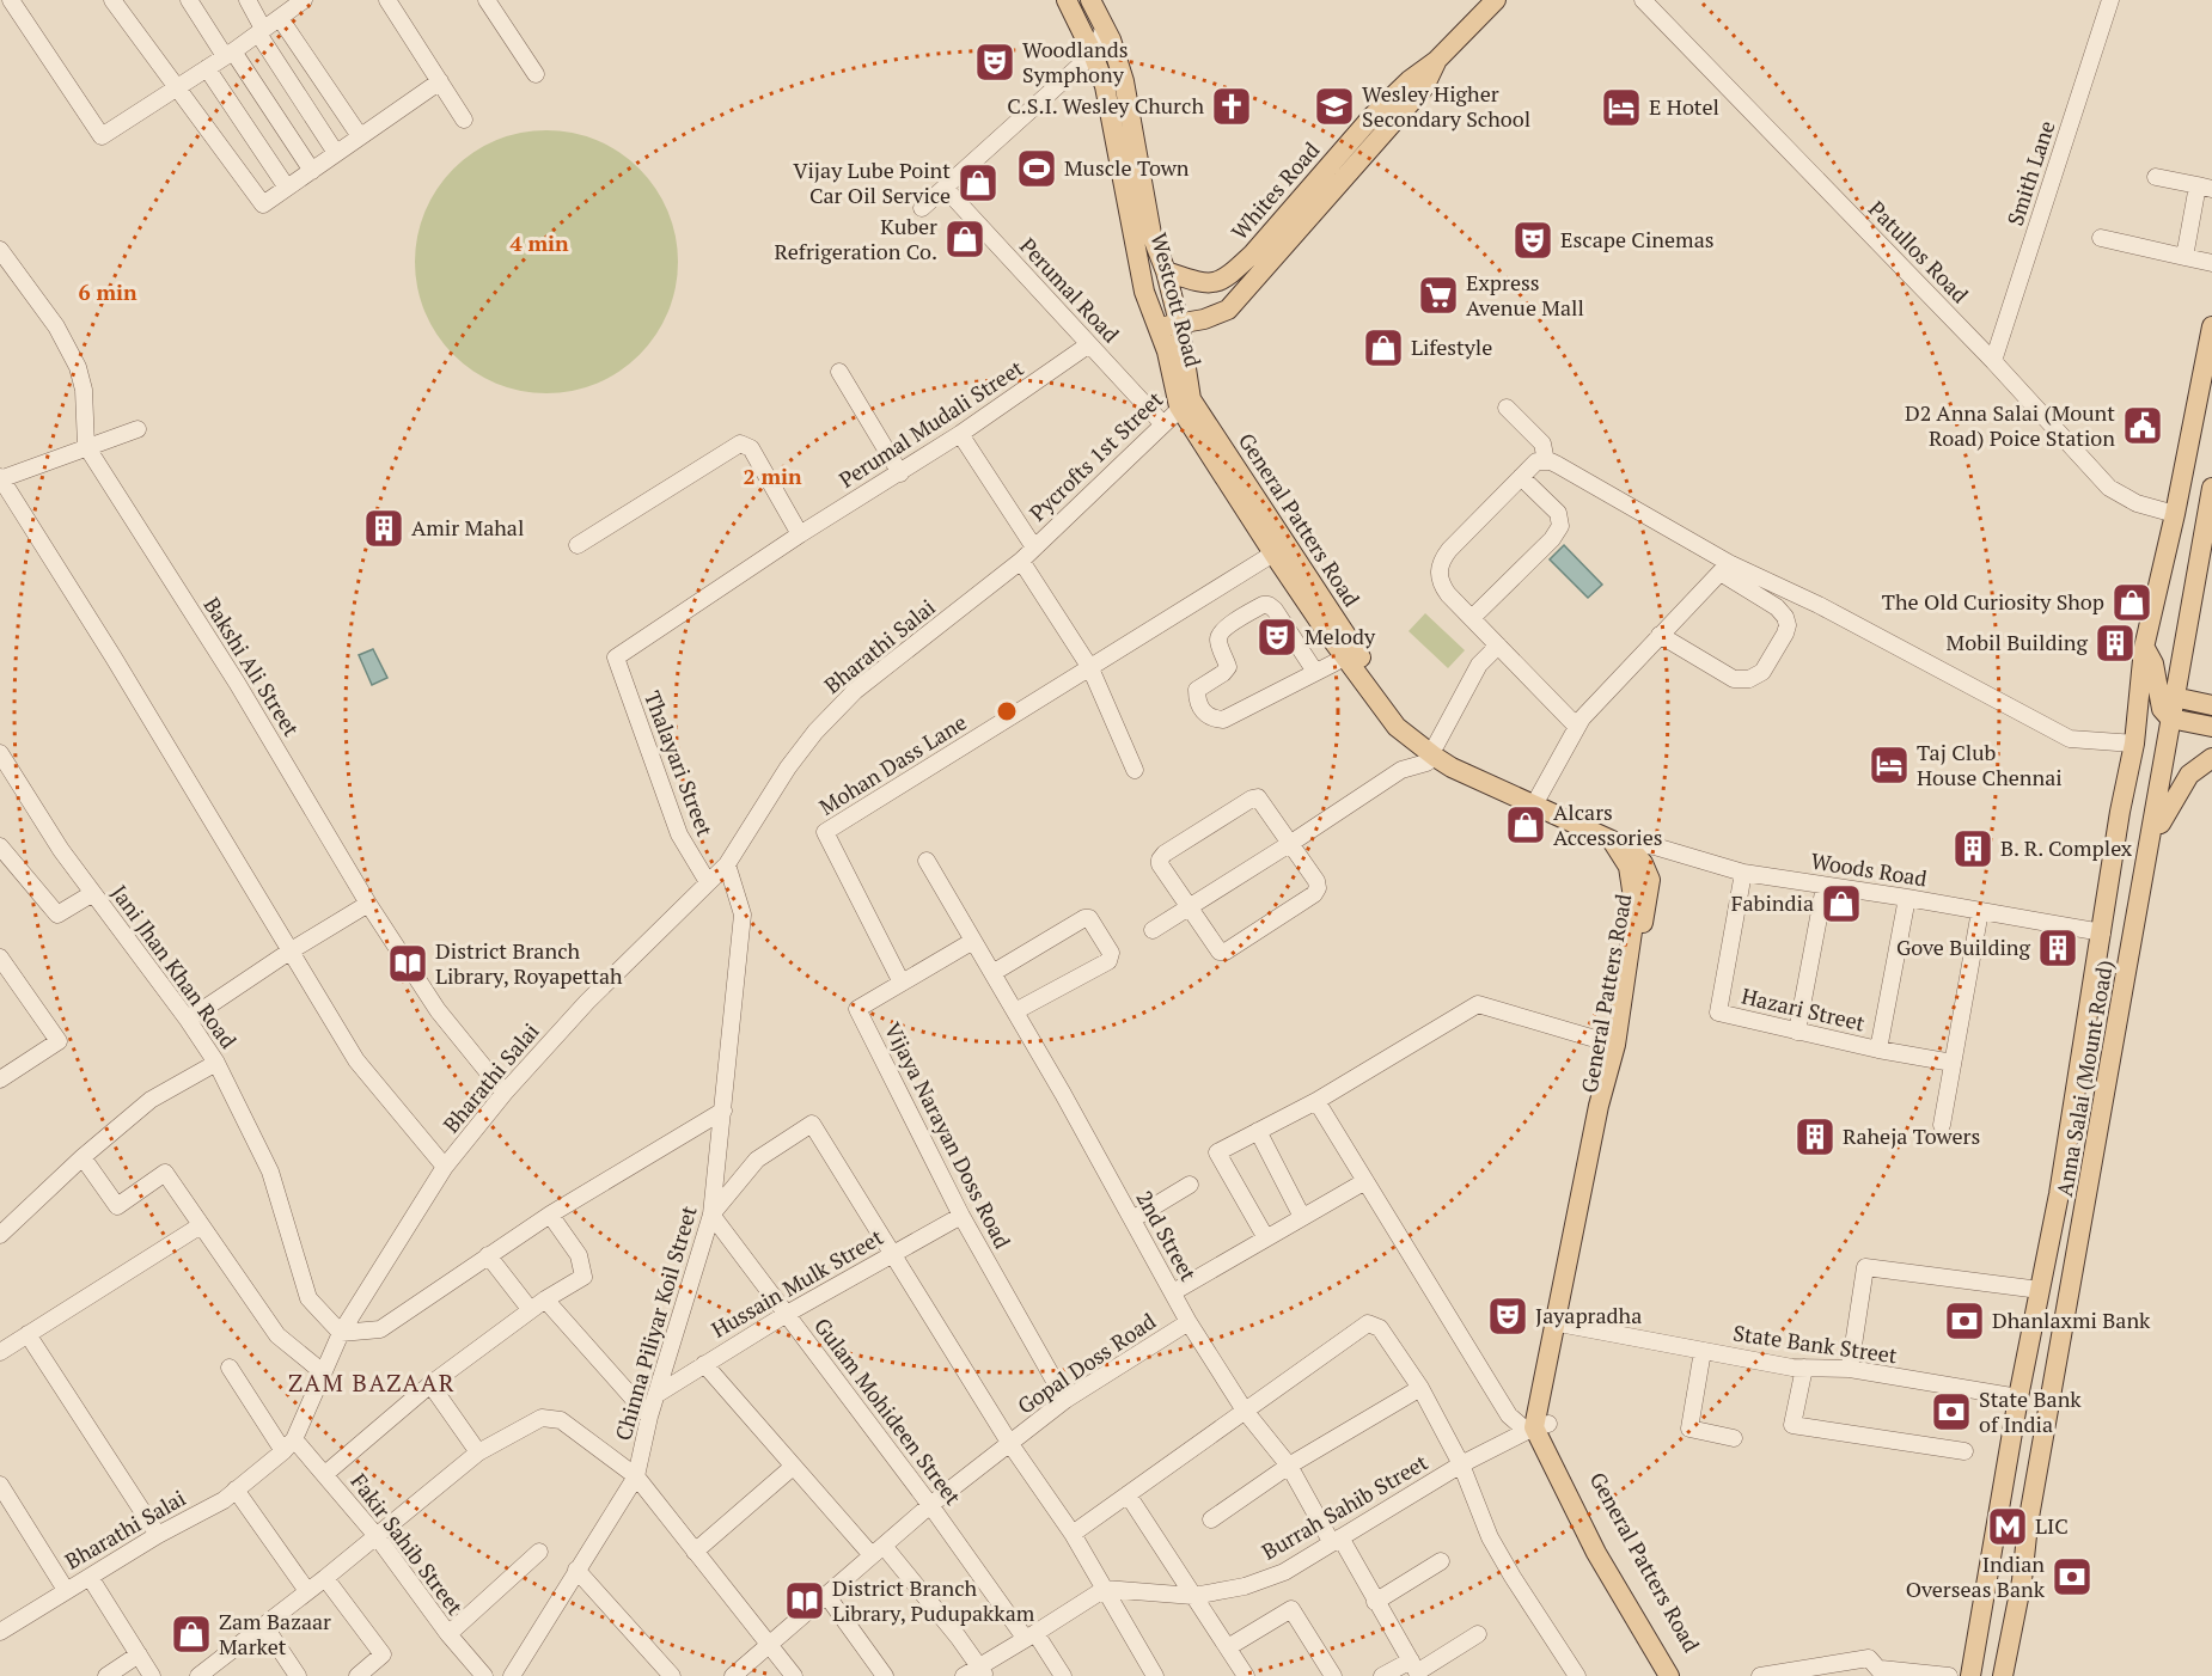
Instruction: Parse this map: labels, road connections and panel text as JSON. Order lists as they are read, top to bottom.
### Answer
{
  "streets": {
    "main road": [
      "Whites Road",
      "Westcott Road",
      "General Patters Road",
      "Anna Salai (Mount Road)"
    ],
    "street": [
      "Smith Lane",
      "Patullos Road",
      "Perumal Road",
      "Perumal Mudali Street",
      "Pycrofts 1st Street",
      "Bharathi Salai",
      "Bakshi Ali Street",
      "Thalayari Street",
      "Mohan Dass Lane",
      "Woods Road",
      "Jani Jhan Khan Road",
      "Hazari Street",
      "Vijaya Narayan Doss Road",
      "2nd Street",
      "Hussain Mulk Street",
      "Chinna Piliyar Koil Street",
      "State Bank Street",
      "Gopal Doss Road",
      "Gulam Mohideen Street",
      "Burrah Sahib Street",
      "Fakir Sahib Street"
    ]
  },
  "crossings": [
    ["Smith Lane", "Patullos Road"],
    ["Whites Road", "Westcott Road"],
    ["Patullos Road", "Anna Salai (Mount Road)"],
    ["Perumal Road", "Perumal Mudali Street"],
    ["Perumal Road", "Pycrofts 1st Street"],
    ["Westcott Road", "Pycrofts 1st Street"],
    ["Westcott Road", "General Patters Road"],
    ["Perumal Mudali Street", "Thalayari Street"],
    ["Pycrofts 1st Street", "General Patters Road"],
    ["Pycrofts 1st Street", "Bharathi Salai"],
    ["General Patters Road", "Mohan Dass Lane"],
    ["General Patters Road", "Woods Road"],
    ["General Patters Road", "State Bank Street"],
    ["General Patters Road", "Burrah Sahib Street"],
    ["Bharathi Salai", "Bakshi Ali Street"],
    ["Bharathi Salai", "Thalayari Street"],
    ["Bharathi Salai", "Jani Jhan Khan Road"],
    ["Bharathi Salai", "Chinna Piliyar Koil Street"],
    ["Bharathi Salai", "Fakir Sahib Street"],
    ["Mohan Dass Lane", "Vijaya Narayan Doss Road"],
    ["Woods Road", "Hazari Street"],
    ["Woods Road", "Anna Salai (Mount Road)"],
    ["Anna Salai (Mount Road)", "State Bank Street"],
    ["Vijaya Narayan Doss Road", "2nd Street"],
    ["Vijaya Narayan Doss Road", "Hussain Mulk Street"],
    ["Vijaya Narayan Doss Road", "Gopal Doss Road"],
    ["2nd Street", "Gopal Doss Road"],
    ["2nd Street", "Burrah Sahib Street"],
    ["Hussain Mulk Street", "Chinna Piliyar Koil Street"],
    ["Hussain Mulk Street", "Gulam Mohideen Street"],
    ["Chinna Piliyar Koil Street", "Gulam Mohideen Street"],
    ["Gopal Doss Road", "Gulam Mohideen Street"]
  ],
  "districts": ["ZAM BAZAAR"],
  "places": {
    "theatre": [
      "Woodlands Symphony",
      "Escape Cinemas",
      "Melody",
      "Jayapradha"
    ],
    "church": ["C.S.I. Wesley Church"],
    "school or university": ["Wesley Higher Secondary School"],
    "hotel": ["E Hotel", "Taj Club House Chennai"],
    "sports": ["Muscle Town"],
    "shop": [
      "Vijay Lube Point Car Oil Service",
      "Kuber Refrigeration Co.",
      "Lifestyle",
      "The Old Curiosity Shop",
      "Alcars Accessories",
      "Fabindia",
      "Zam Bazaar Market"
    ],
    "supermarket": ["Express Avenue Mall"],
    "public building": ["D2 Anna Salai (Mount Road) Poice Station"],
    "building": [
      "Amir Mahal",
      "Mobil Building",
      "B. R. Complex",
      "Gove Building",
      "Raheja Towers"
    ],
    "library": ["District Branch Library, Royapettah", "District Branch Library, Pudupakkam"],
    "bank": ["Dhanlaxmi Bank", "State Bank of India", "Indian Overseas Bank"],
    "metro station": ["LIC"]
  },
  "rings": ["4 min", "6 min", "2 min"]
}
